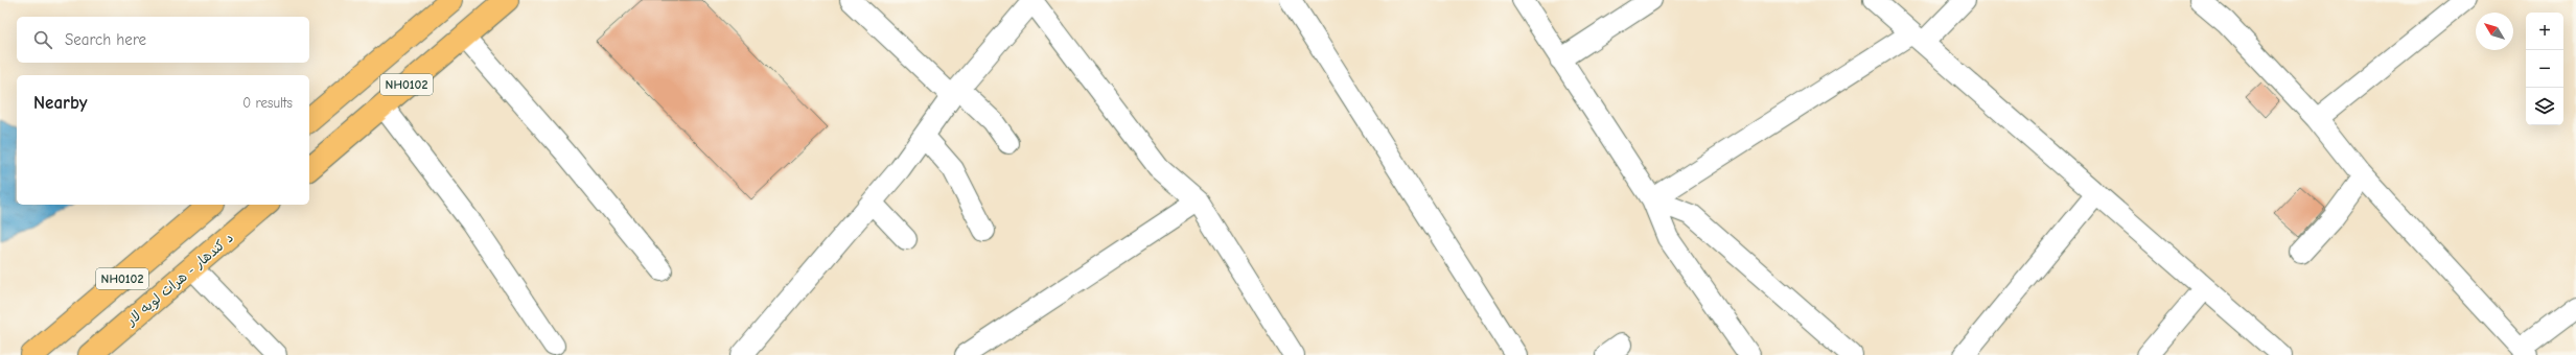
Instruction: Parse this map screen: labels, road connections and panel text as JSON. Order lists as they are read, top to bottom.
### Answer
{
  "streets": {
    "highway": ["NH0102", "د کندهار - هرات لويه لار"]
  },
  "north": "top left",
  "page": {
    "map_buttons": ["+", "−"],
    "search": "Search here",
    "heading": ["Nearby", "0 results"]
  }
}
